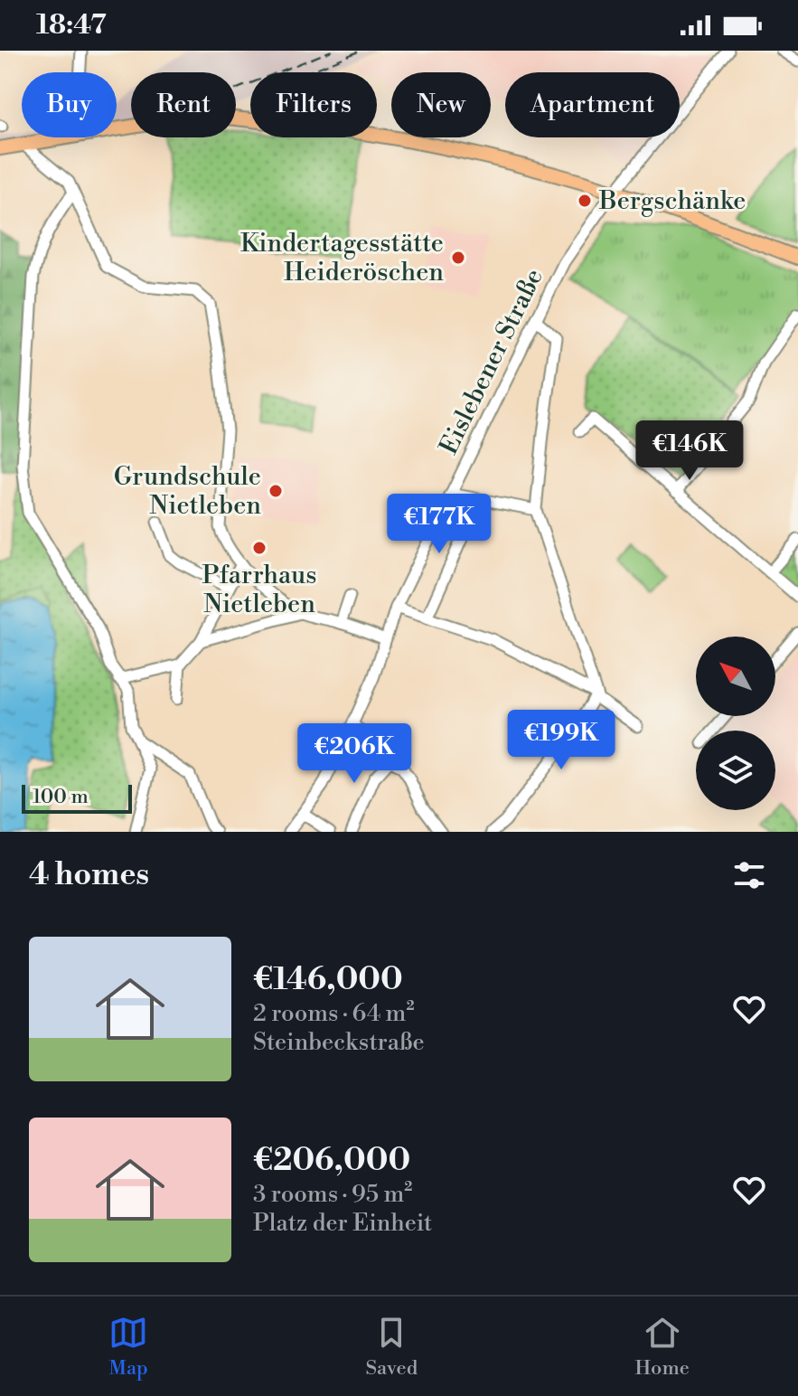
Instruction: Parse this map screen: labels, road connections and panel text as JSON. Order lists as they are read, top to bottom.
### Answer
{
  "streets": {
    "street": ["Eislebener Straße"]
  },
  "places": [
    "Bergschänke",
    "Kindertagesstätte Heideröschen",
    "Grundschule Nietleben",
    "Pfarrhaus Nietleben"
  ],
  "scale_bar": "100 m",
  "north": "top left",
  "page": {
    "status": "18:47",
    "chip": [
      "Buy",
      "Rent",
      "Filters",
      "New",
      "Apartment"
    ],
    "price": [
      "€146K",
      "€177K",
      "€199K",
      "€206K"
    ],
    "scale": "100 m",
    "heading": "4 homes",
    "list": [
      {
        "name": "€146,000",
        "note": "2 rooms · 64 m² · Steinbeckstraße"
      },
      {
        "name": "€206,000",
        "note": "3 rooms · 95 m² · Platz der Einheit"
      }
    ],
    "tabs": ["Map", "Saved", "Home"]
  }
}
